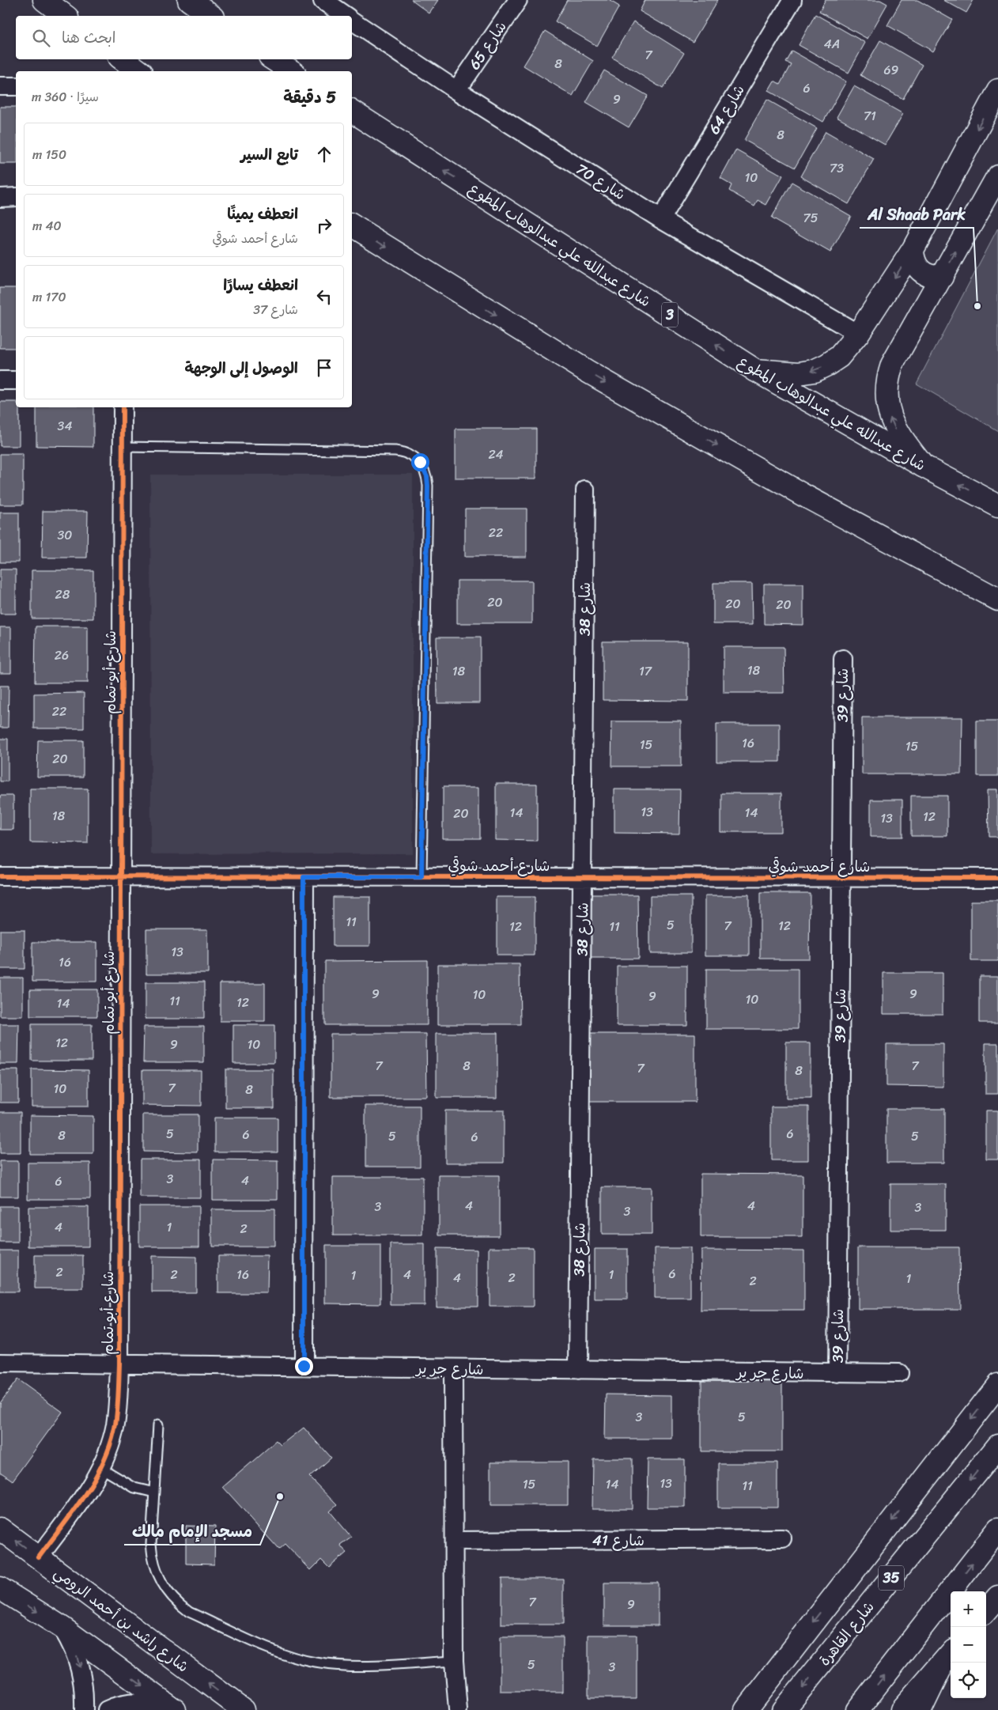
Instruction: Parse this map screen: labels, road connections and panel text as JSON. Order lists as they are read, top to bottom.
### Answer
{
  "streets": {
    "main road": [
      "شارع عبدالله علي عبدالوهاب المطوع",
      "3",
      "35",
      "شارع راشد بن أحمد الرومي",
      "شارع القاهرة"
    ],
    "street": [
      "شارع 65",
      "شارع 64",
      "شارع 70",
      "شارع 38",
      "شارع أبو تمام",
      "شارع 39",
      "شارع أحمد شوقي",
      "شارع جر ير",
      "شارع 41"
    ]
  },
  "crossings": [
    ["شارع 65", "شارع 70"],
    ["شارع 64", "شارع 70"],
    ["شارع 38", "شارع أحمد شوقي"],
    ["شارع 38", "شارع جر ير"],
    ["شارع أبو تمام", "شارع أحمد شوقي"],
    ["شارع أبو تمام", "شارع جر ير"],
    ["شارع أبو تمام", "شارع راشد بن أحمد الرومي"],
    ["شارع 39", "شارع أحمد شوقي"],
    ["شارع 39", "شارع جر ير"]
  ],
  "places": ["Al Shaab Park", "مسجد الإمام مالك"],
  "house_numbers": [
    "4A",
    "7",
    "8",
    "69",
    "6",
    "9",
    "71",
    "8",
    "73",
    "10",
    "75",
    "34",
    "24",
    "22",
    "30",
    "28",
    "20",
    "20",
    "20",
    "26",
    "18",
    "18",
    "17",
    "22",
    "16",
    "15",
    "15",
    "20",
    "13",
    "14",
    "14",
    "20",
    "18",
    "12",
    "13",
    "11",
    "5",
    "7",
    "12",
    "12",
    "11",
    "13",
    "16",
    "9",
    "9",
    "10",
    "9",
    "10",
    "11",
    "12",
    "14",
    "12",
    "9",
    "10",
    "7",
    "8",
    "7",
    "7",
    "8",
    "7",
    "10",
    "8",
    "5",
    "6",
    "6",
    "8",
    "5",
    "5",
    "6",
    "3",
    "4",
    "6",
    "4",
    "4",
    "3",
    "3",
    "3",
    "4",
    "1",
    "2",
    "2",
    "6",
    "2",
    "16",
    "4",
    "1",
    "1",
    "4",
    "2",
    "1",
    "2",
    "3",
    "5",
    "13",
    "15",
    "14",
    "11",
    "7",
    "9",
    "5",
    "3"
  ],
  "page": {
    "search": "ابحث هنا",
    "heading": ["5 دقيقة", "سيرًا · 360 m"],
    "list": [
      ["تابع السير", "150 m"],
      ["انعطف يمينًا", "شارع أحمد شوقي", "40 m"],
      ["انعطف يسارًا", "شارع 37", "170 m"],
      "الوصول إلى الوجهة"
    ],
    "map_buttons": ["+", "−"]
  }
}
